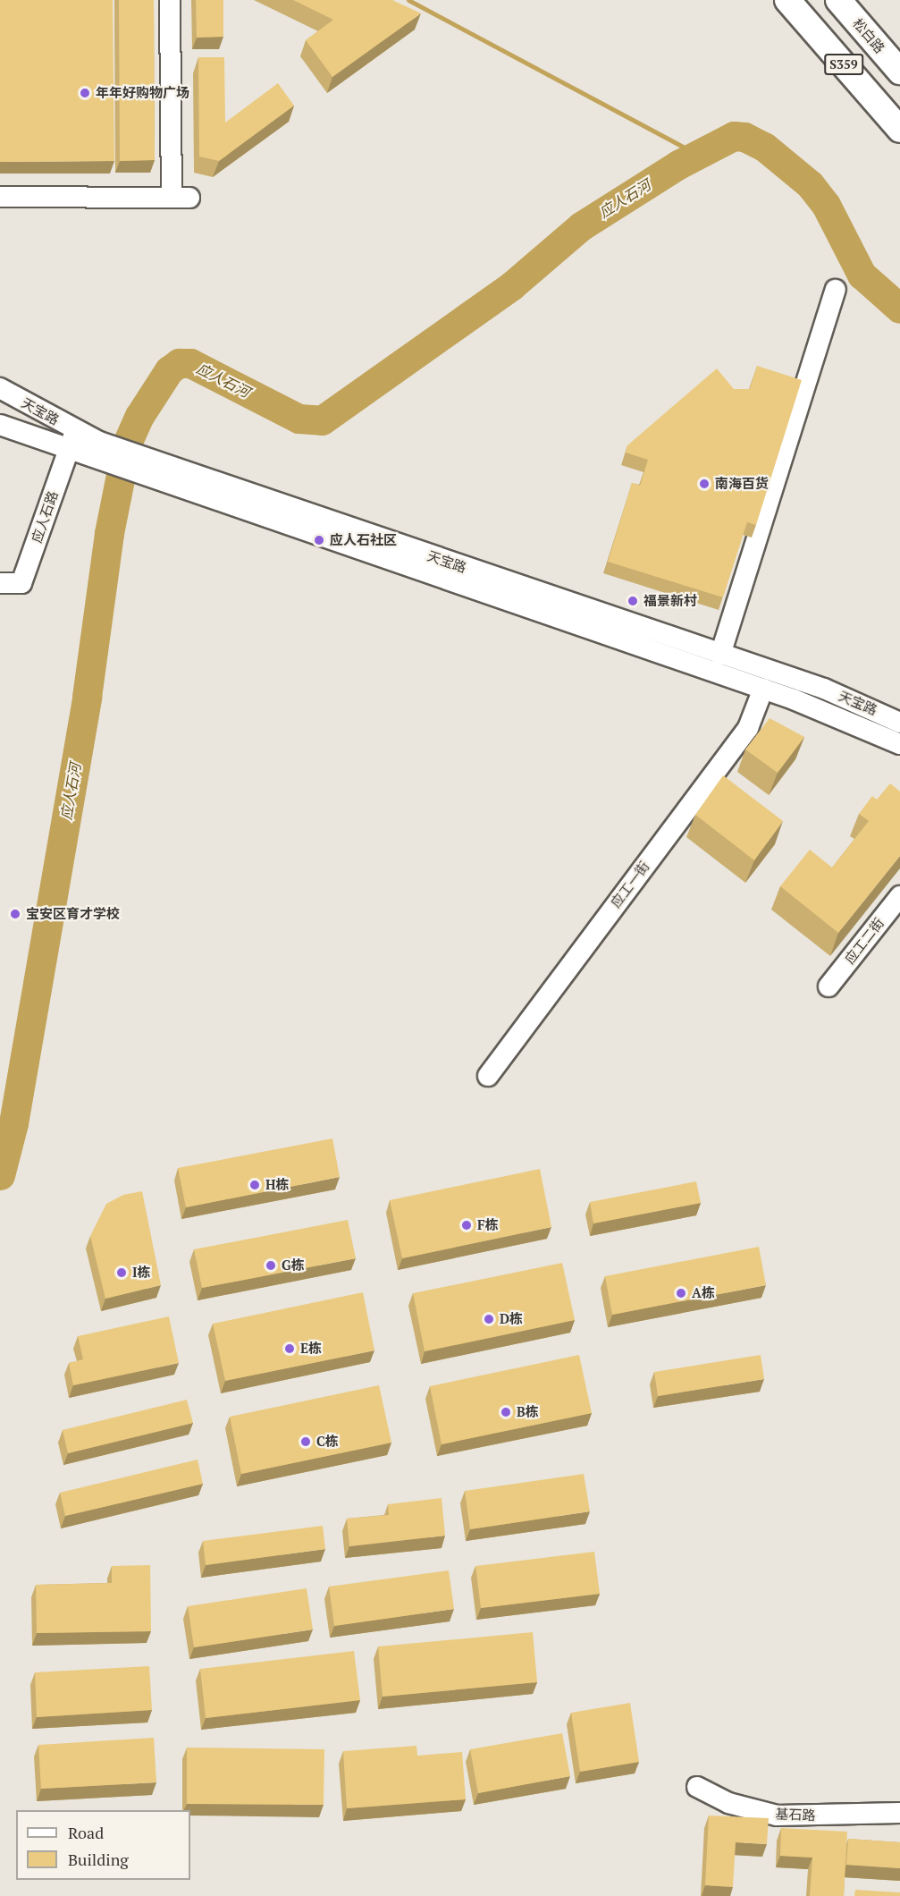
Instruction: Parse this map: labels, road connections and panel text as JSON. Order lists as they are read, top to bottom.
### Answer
{
  "streets": {
    "main road": ["松白路", "S359"],
    "street": [
      "天宝路",
      "应人石路",
      "应工一街",
      "应工二街",
      "基石路"
    ]
  },
  "crossings": [
    ["天宝路", "应人石路"],
    ["天宝路", "应工一街"]
  ],
  "water": ["应人石河"],
  "places": [
    "年年好购物广场",
    "南海百货",
    "应人石社区",
    "福景新村",
    "宝安区育才学校",
    "H栋",
    "F栋",
    "G栋",
    "I栋",
    "A栋",
    "D栋",
    "E栋",
    "B栋",
    "C栋"
  ],
  "legend": ["Road", "Building"]
}
